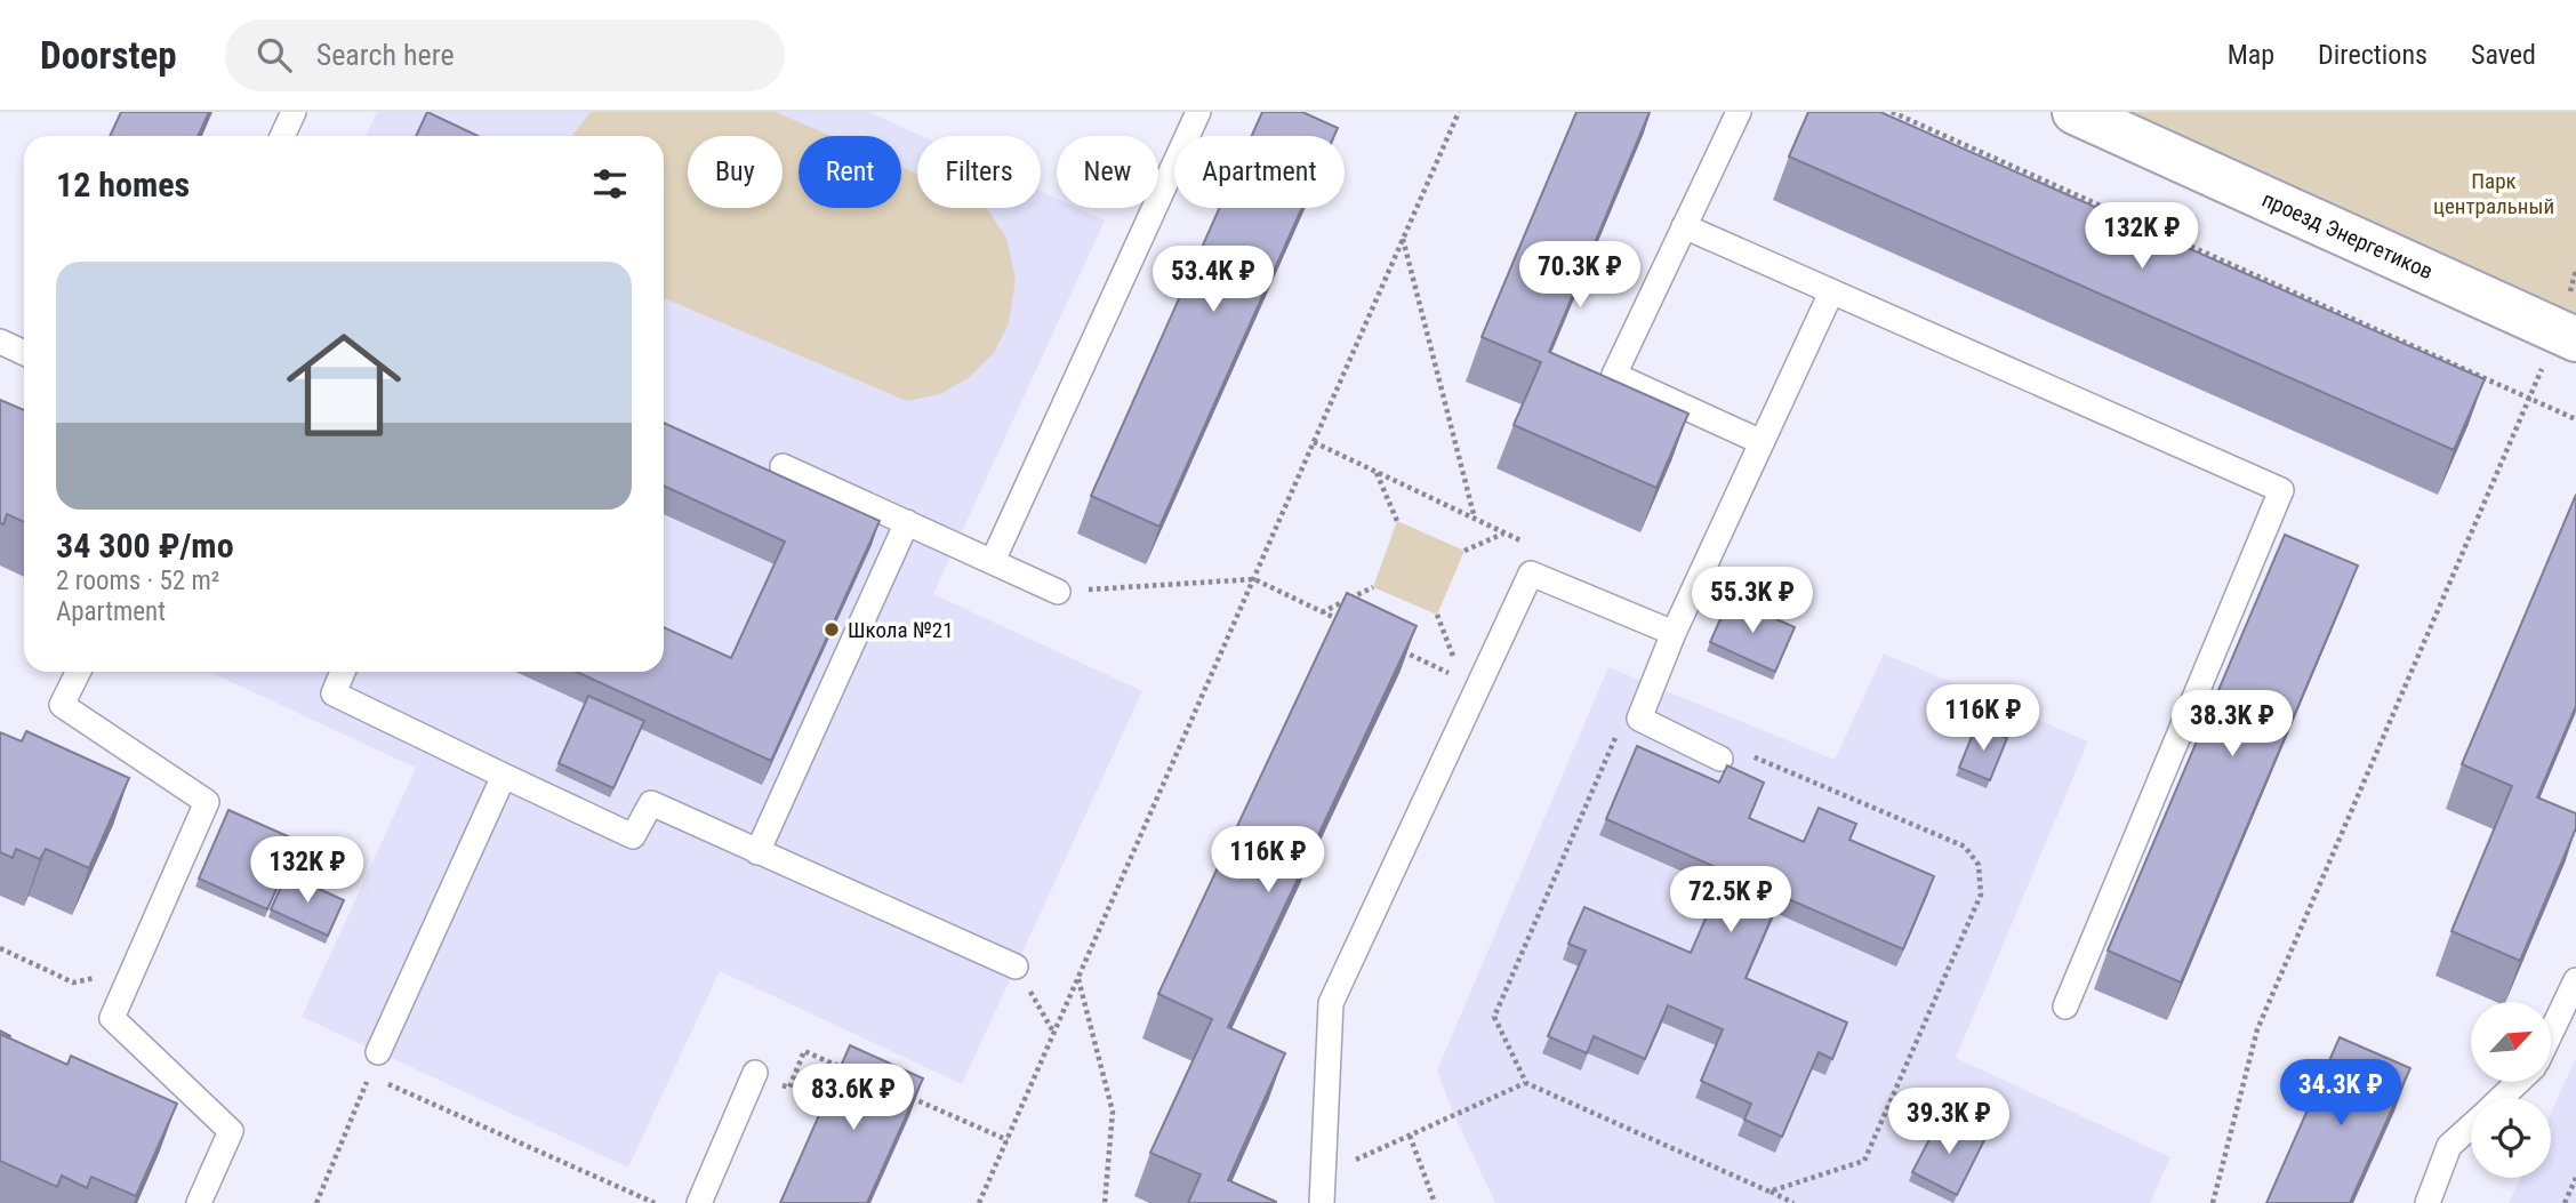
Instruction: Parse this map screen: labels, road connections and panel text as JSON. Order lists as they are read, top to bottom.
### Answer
{
  "streets": {
    "street": ["проезд Энергетиков"]
  },
  "parks": ["Парк центральный"],
  "places": ["Школа №21"],
  "north": "top right",
  "page": {
    "header": "Doorstep",
    "search": "Search here",
    "nav": ["Map", "Directions", "Saved"],
    "chip": [
      "Buy",
      "Rent",
      "Filters",
      "New",
      "Apartment"
    ],
    "heading": "12 homes",
    "price": [
      "132K ₽",
      "70.3K ₽",
      "53.4K ₽",
      "55.3K ₽",
      "116K ₽",
      "38.3K ₽",
      "116K ₽",
      "132K ₽",
      "72.5K ₽",
      "34.3K ₽",
      "83.6K ₽",
      "39.3K ₽"
    ],
    "list": [
      {
        "name": "34 300 ₽/mo",
        "note": "2 rooms · 52 m² · Apartment"
      }
    ]
  }
}
